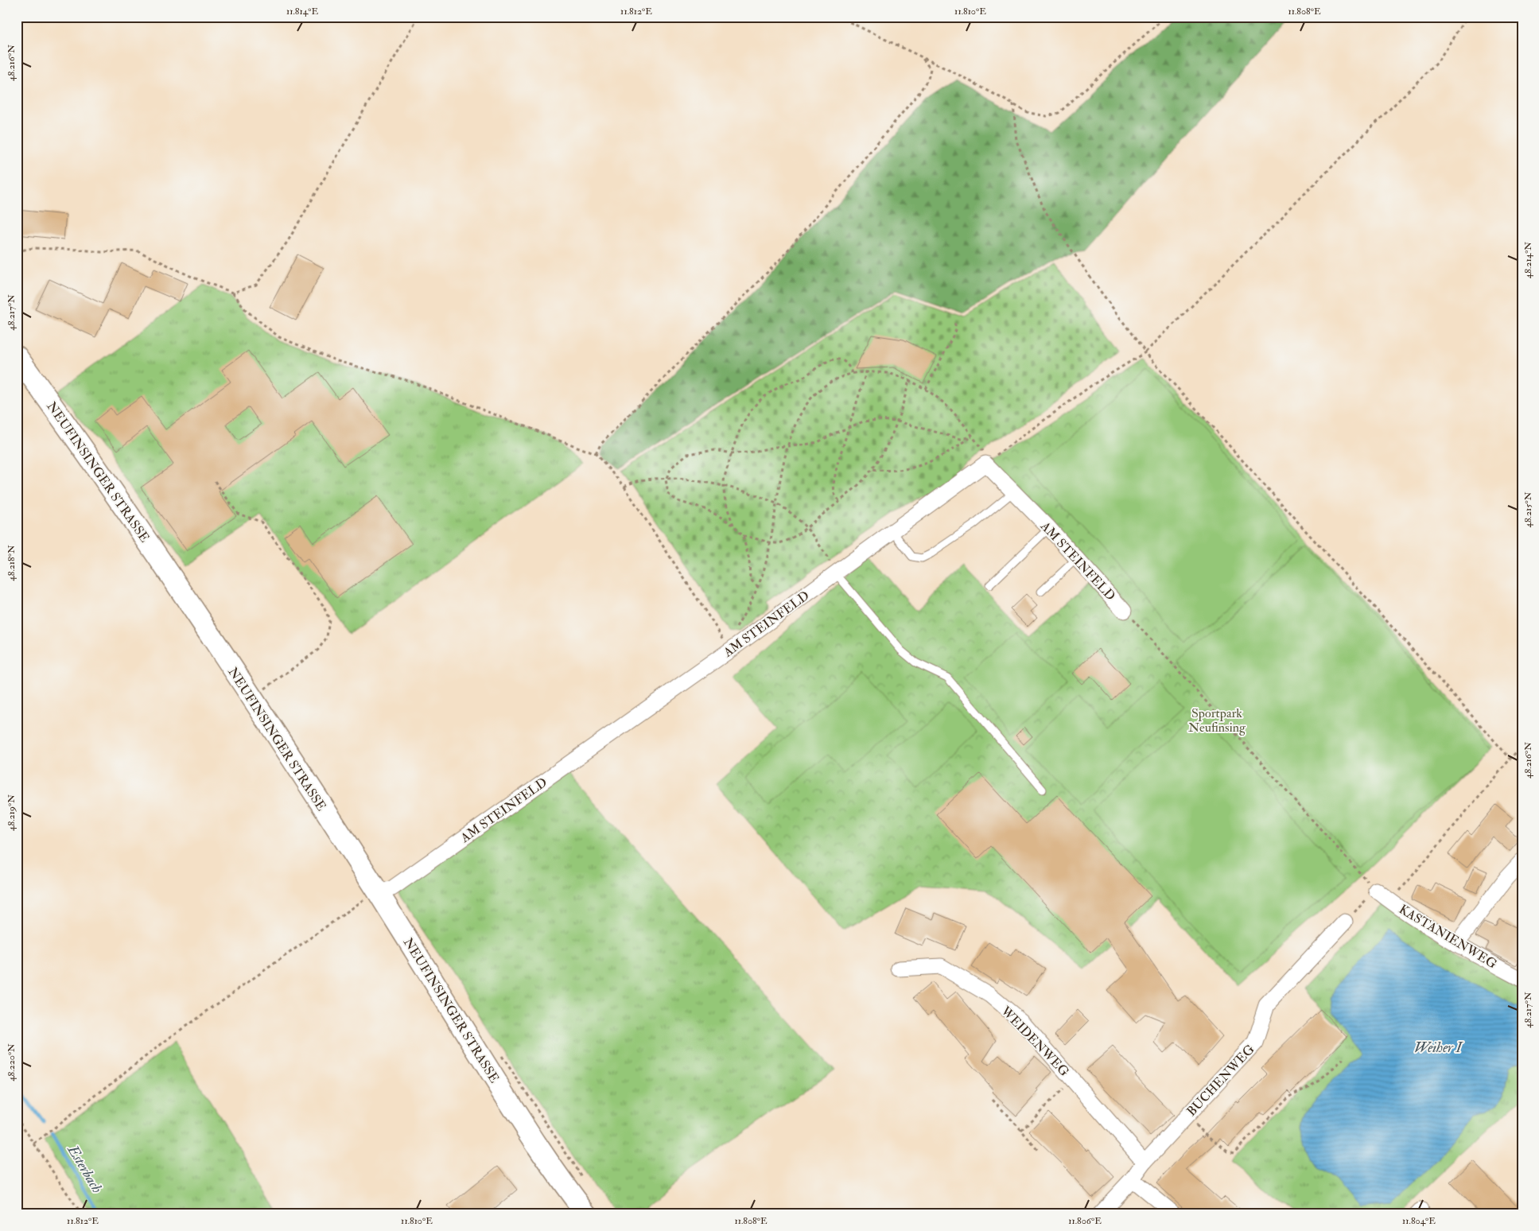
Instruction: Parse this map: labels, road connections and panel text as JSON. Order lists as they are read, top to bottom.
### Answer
{
  "streets": {
    "street": [
      "NEUFINSINGER STRASSE",
      "AM STEINFELD",
      "KASTANIENWEG",
      "WEIDENWEG",
      "BUCHENWEG"
    ]
  },
  "crossings": [
    ["NEUFINSINGER STRASSE", "AM STEINFELD"],
    ["WEIDENWEG", "BUCHENWEG"]
  ],
  "water": ["Weiher I", "Esterbach"],
  "parks": ["Sportpark Neufinsing"],
  "coordinates": [
    "11.814°E",
    "11.812°E",
    "11.810°E",
    "11.808°E",
    "48.216°N",
    "48.214°N",
    "48.217°N",
    "48.215°N",
    "48.218°N",
    "48.219°N",
    "48.220°N",
    "11.806°E",
    "11.804°E"
  ]
}
